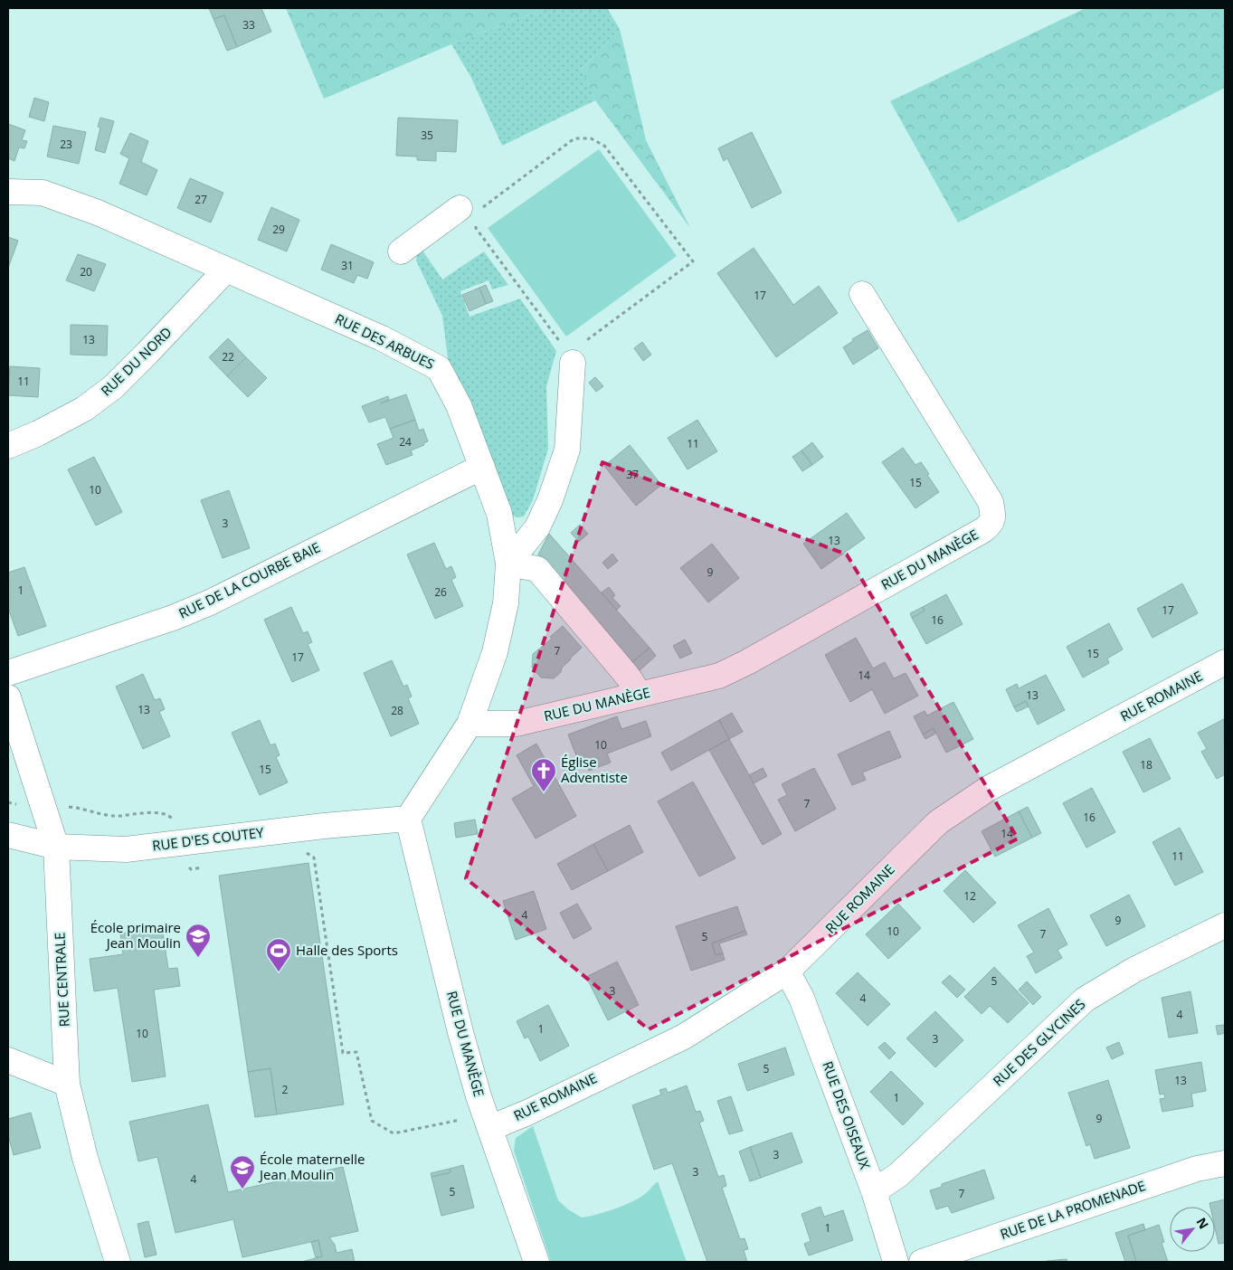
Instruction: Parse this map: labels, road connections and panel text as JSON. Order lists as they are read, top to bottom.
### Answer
{
  "streets": {
    "street": [
      "RUE DES ARBUES",
      "RUE DU NORD",
      "RUE DU MANÈGE",
      "RUE DE LA COURBE BAIE",
      "RUE ROMAINE",
      "RUE D'ES COUTEY",
      "RUE CENTRALE",
      "RUE DES GLYCINES",
      "RUE DES OISEAUX",
      "RUE DE LA PROMENADE"
    ]
  },
  "crossings": [
    ["RUE DES ARBUES", "RUE DU NORD"],
    ["RUE DES ARBUES", "RUE DU MANÈGE"],
    ["RUE DES ARBUES", "RUE DE LA COURBE BAIE"],
    ["RUE DU MANÈGE", "RUE ROMAINE"],
    ["RUE DU MANÈGE", "RUE D'ES COUTEY"],
    ["RUE ROMAINE", "RUE DES OISEAUX"],
    ["RUE D'ES COUTEY", "RUE CENTRALE"],
    ["RUE DES GLYCINES", "RUE DES OISEAUX"]
  ],
  "places": {
    "church": ["Église Adventiste"],
    "school or university": ["École primaire Jean Moulin", "École maternelle Jean Moulin"],
    "sports": ["Halle des Sports"]
  },
  "house_numbers": [
    "33",
    "35",
    "23",
    "27",
    "29",
    "31",
    "20",
    "17",
    "13",
    "22",
    "11",
    "24",
    "11",
    "37",
    "15",
    "10",
    "3",
    "13",
    "9",
    "1",
    "26",
    "17",
    "16",
    "7",
    "15",
    "17",
    "14",
    "13",
    "13",
    "28",
    "10",
    "18",
    "15",
    "7",
    "16",
    "14",
    "11",
    "12",
    "4",
    "9",
    "10",
    "7",
    "5",
    "5",
    "3",
    "4",
    "4",
    "1",
    "10",
    "3",
    "5",
    "13",
    "2",
    "1",
    "9",
    "3",
    "3",
    "4",
    "5",
    "7",
    "1"
  ],
  "north": "top right"
}
